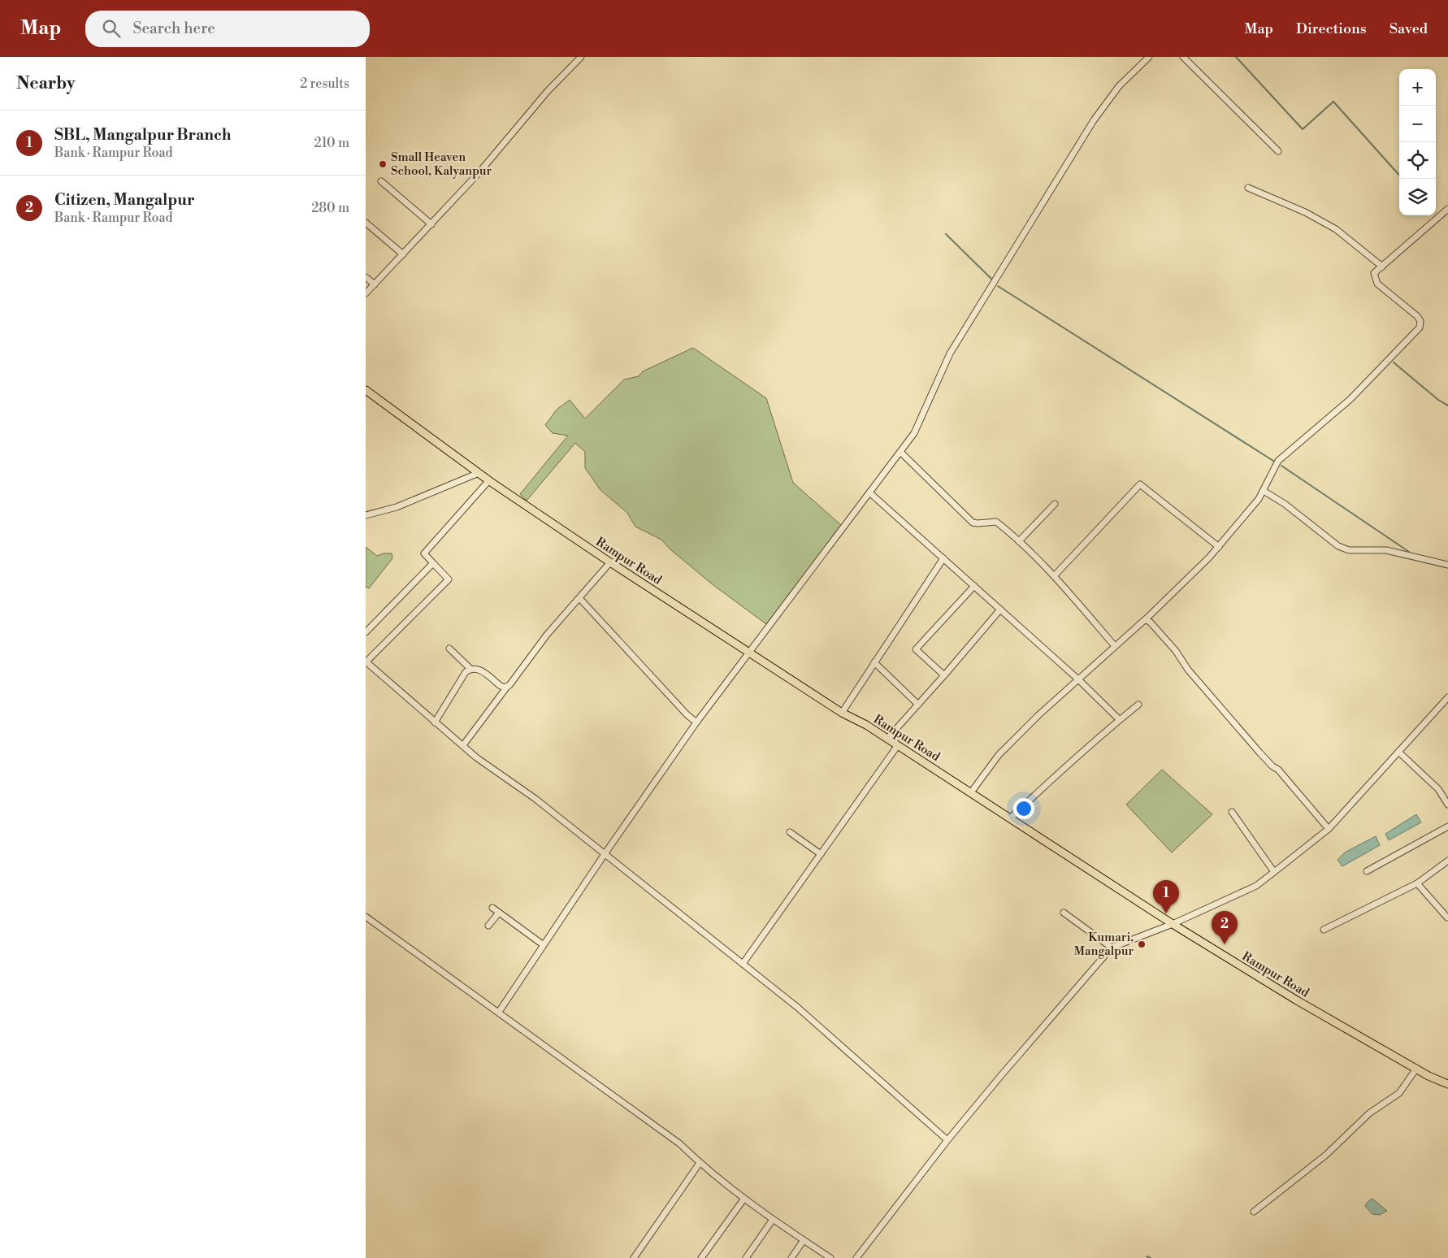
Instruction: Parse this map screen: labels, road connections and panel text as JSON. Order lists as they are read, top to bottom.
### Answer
{
  "streets": {
    "main road": ["Rampur Road"]
  },
  "places": ["Small Heaven School, Kalyanpur", "Kumari, Mangalpur"],
  "page": {
    "header": "Map",
    "search": "Search here",
    "nav": ["Map", "Directions", "Saved"],
    "heading": ["Nearby", "2 results"],
    "map_buttons": ["+", "−"],
    "list": [
      {
        "mark": "1",
        "name": "SBL, Mangalpur Branch",
        "note": "Bank · Rampur Road",
        "value": "210 m"
      },
      {
        "mark": "2",
        "name": "Citizen, Mangalpur",
        "note": "Bank · Rampur Road",
        "value": "280 m"
      }
    ],
    "pins": ["1", "2"]
  }
}
